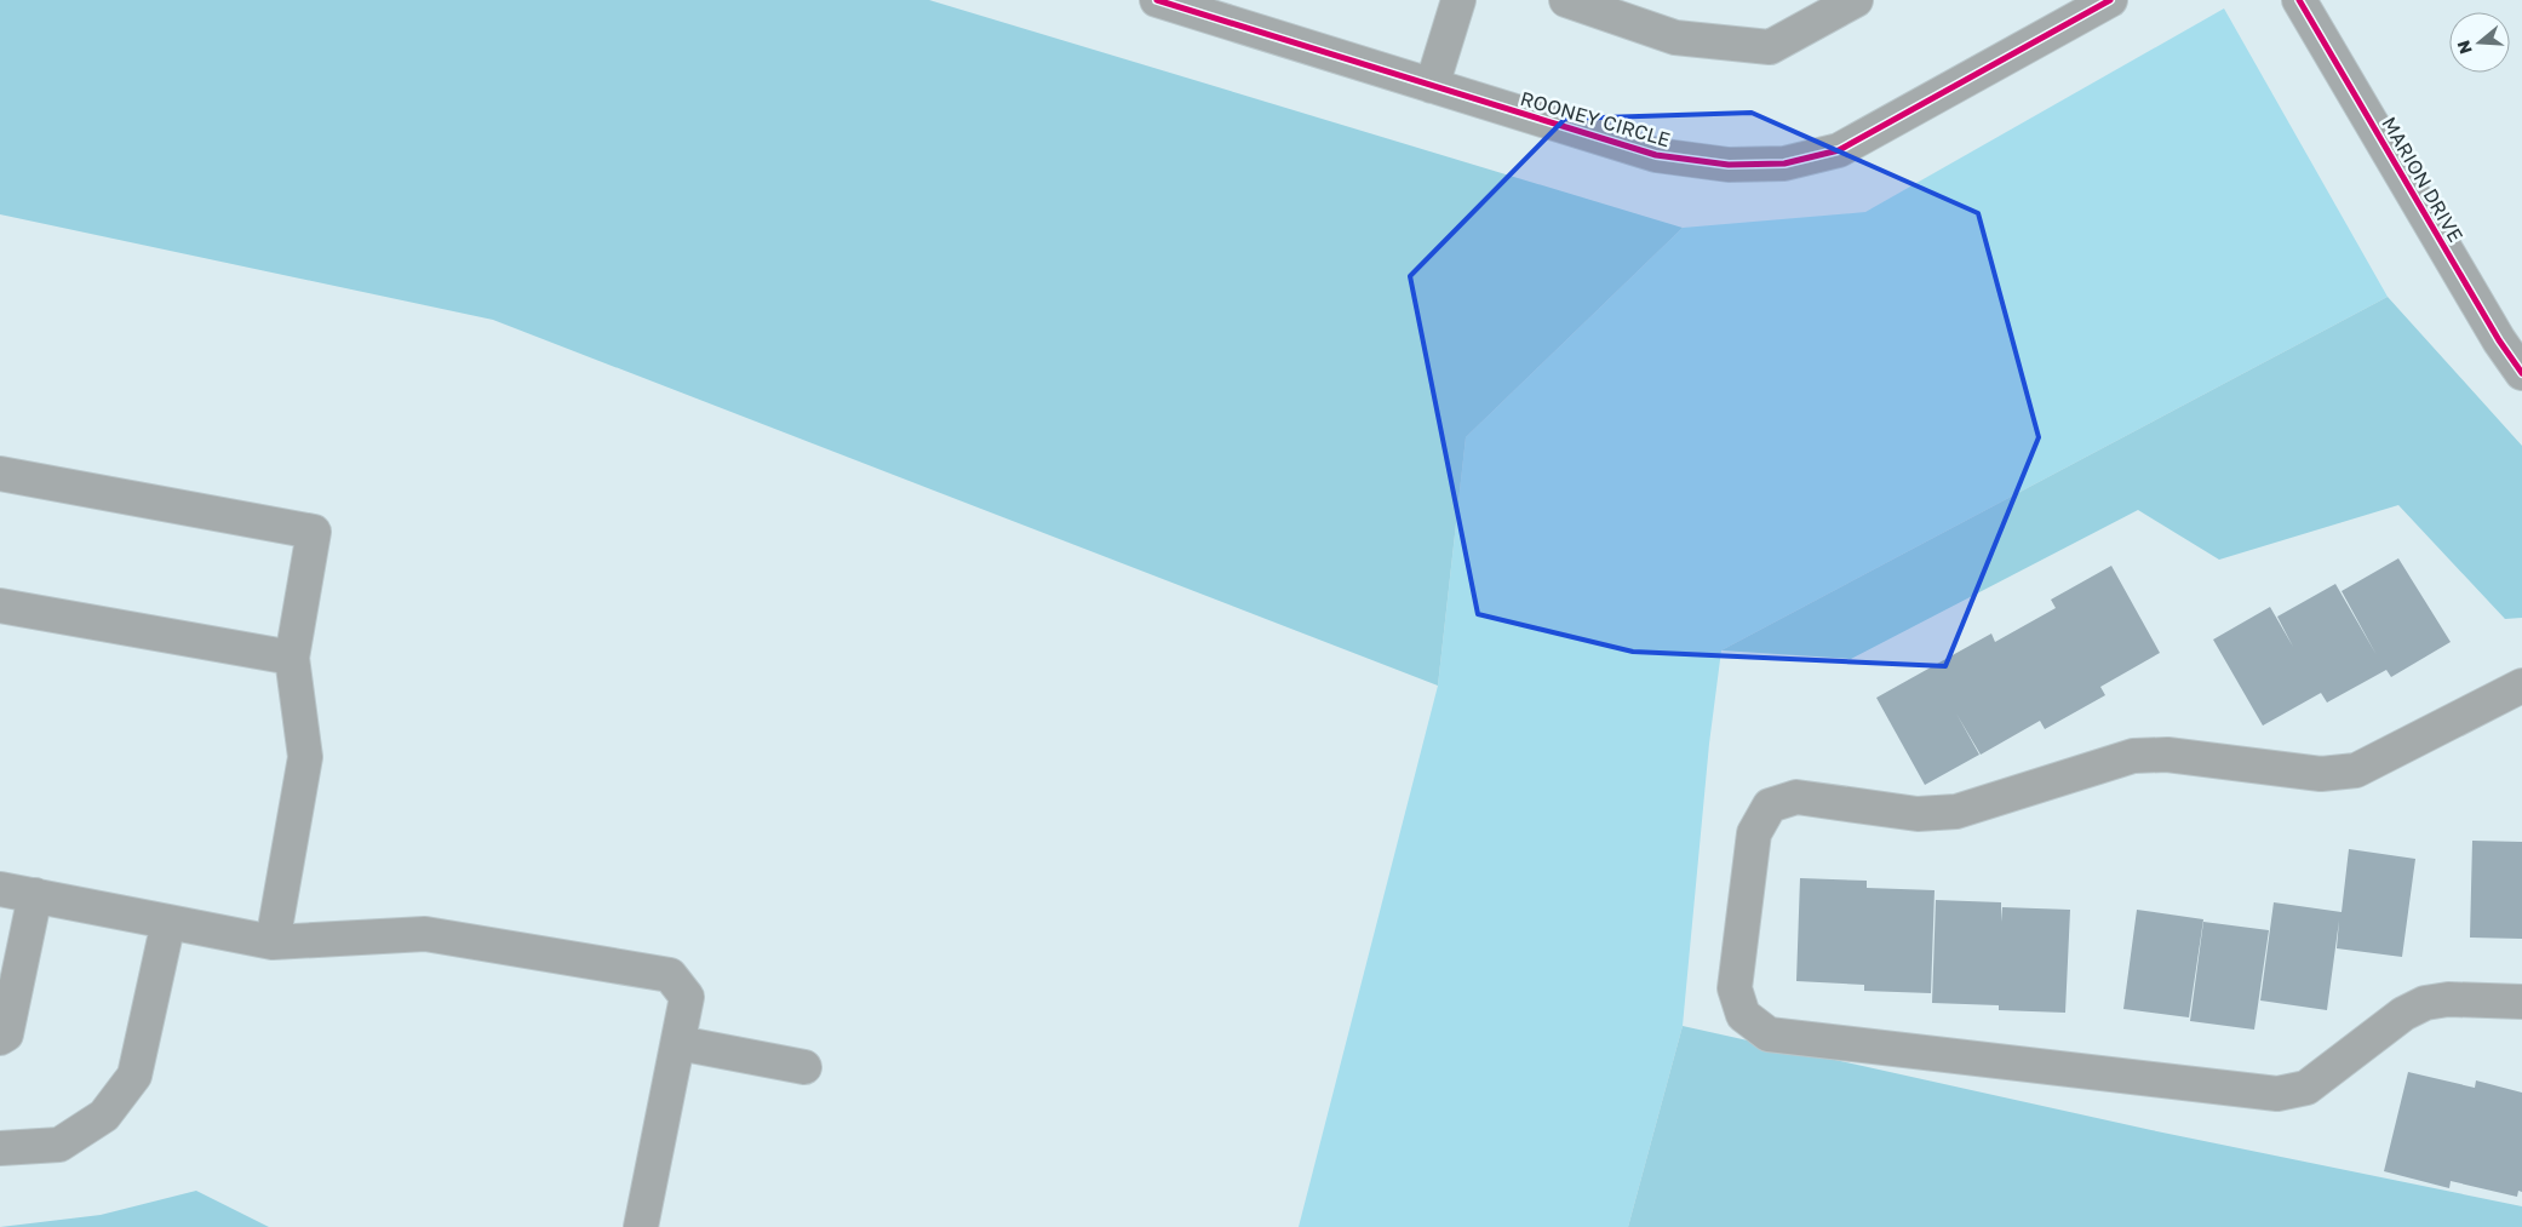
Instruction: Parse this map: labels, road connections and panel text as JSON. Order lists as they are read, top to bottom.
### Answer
{
  "streets": {
    "street": ["ROONEY CIRCLE", "MARION DRIVE"]
  },
  "north": "left"
}
